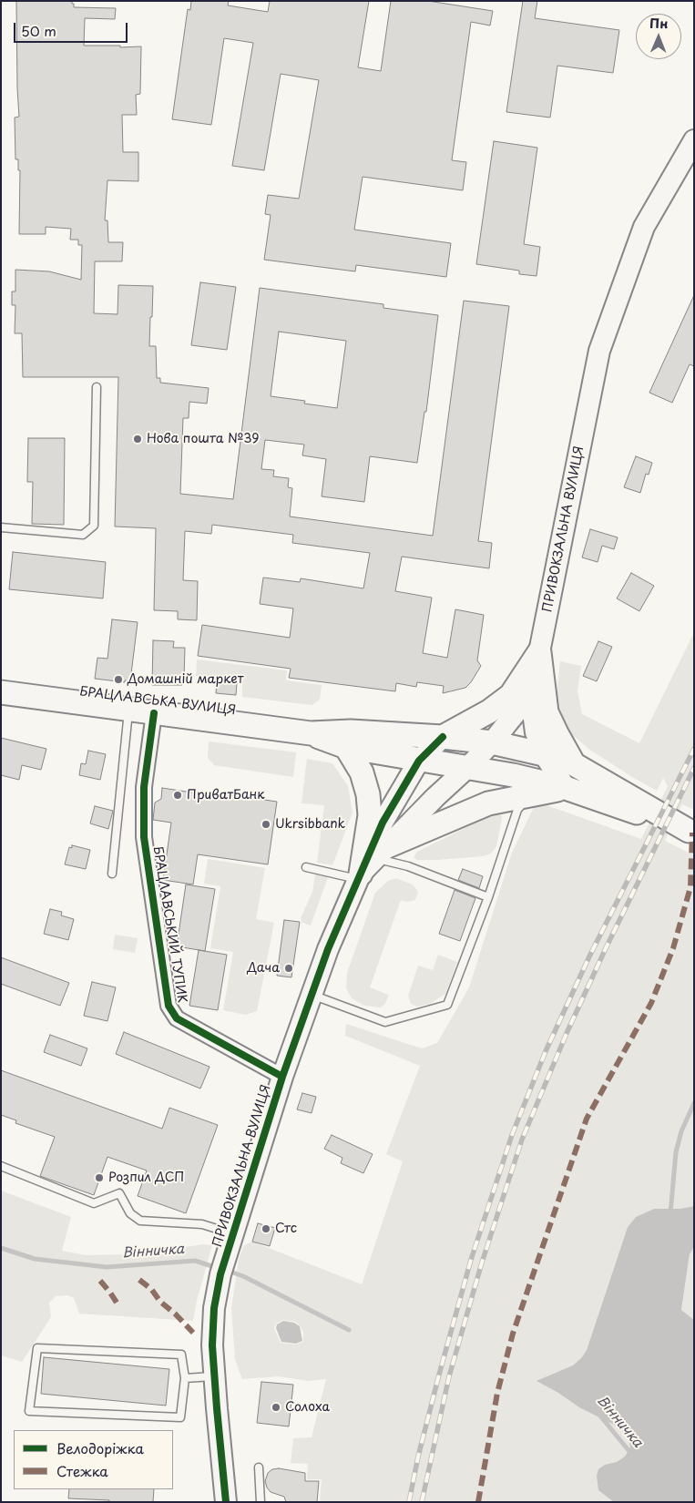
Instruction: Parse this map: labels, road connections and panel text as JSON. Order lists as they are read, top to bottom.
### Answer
{
  "streets": {
    "main road": ["БРАЦЛАВСЬКА ВУЛИЦЯ"],
    "street": ["ПРИВОКЗАЛЬНА ВУЛИЦЯ", "БРАЦЛАВСЬКИЙ ТУПИК"]
  },
  "crossings": [
    ["ПРИВОКЗАЛЬНА ВУЛИЦЯ", "БРАЦЛАВСЬКА ВУЛИЦЯ"],
    ["ПРИВОКЗАЛЬНА ВУЛИЦЯ", "БРАЦЛАВСЬКИЙ ТУПИК"],
    ["БРАЦЛАВСЬКА ВУЛИЦЯ", "БРАЦЛАВСЬКИЙ ТУПИК"]
  ],
  "water": ["Вінничка"],
  "places": [
    "Нова пошта №39",
    "Домашній маркет",
    "ПриватБанк",
    "Ukrsibbank",
    "Дача",
    "Розпил ДСП",
    "Стс",
    "Солоха"
  ],
  "legend": ["Велодоріжка", "Стежка"],
  "scale_bar": "50 m",
  "north": "top"
}
